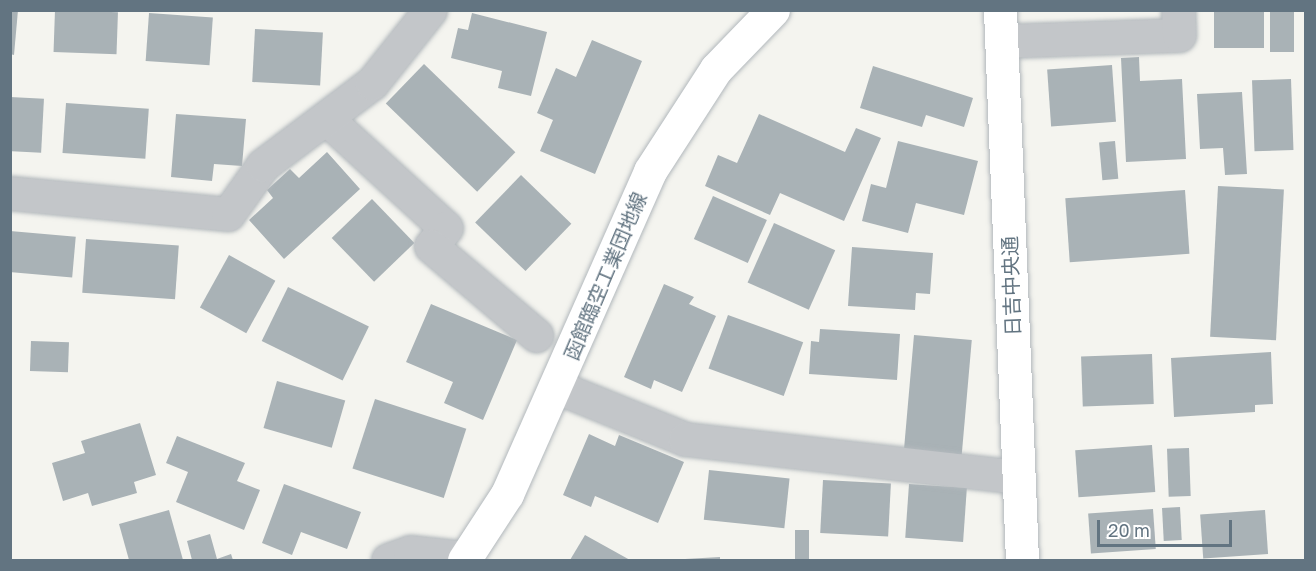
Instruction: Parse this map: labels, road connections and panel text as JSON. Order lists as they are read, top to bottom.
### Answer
{
  "streets": {
    "main road": ["函館臨空工業団地線", "日吉中央通"]
  },
  "scale_bar": "20 m"
}
